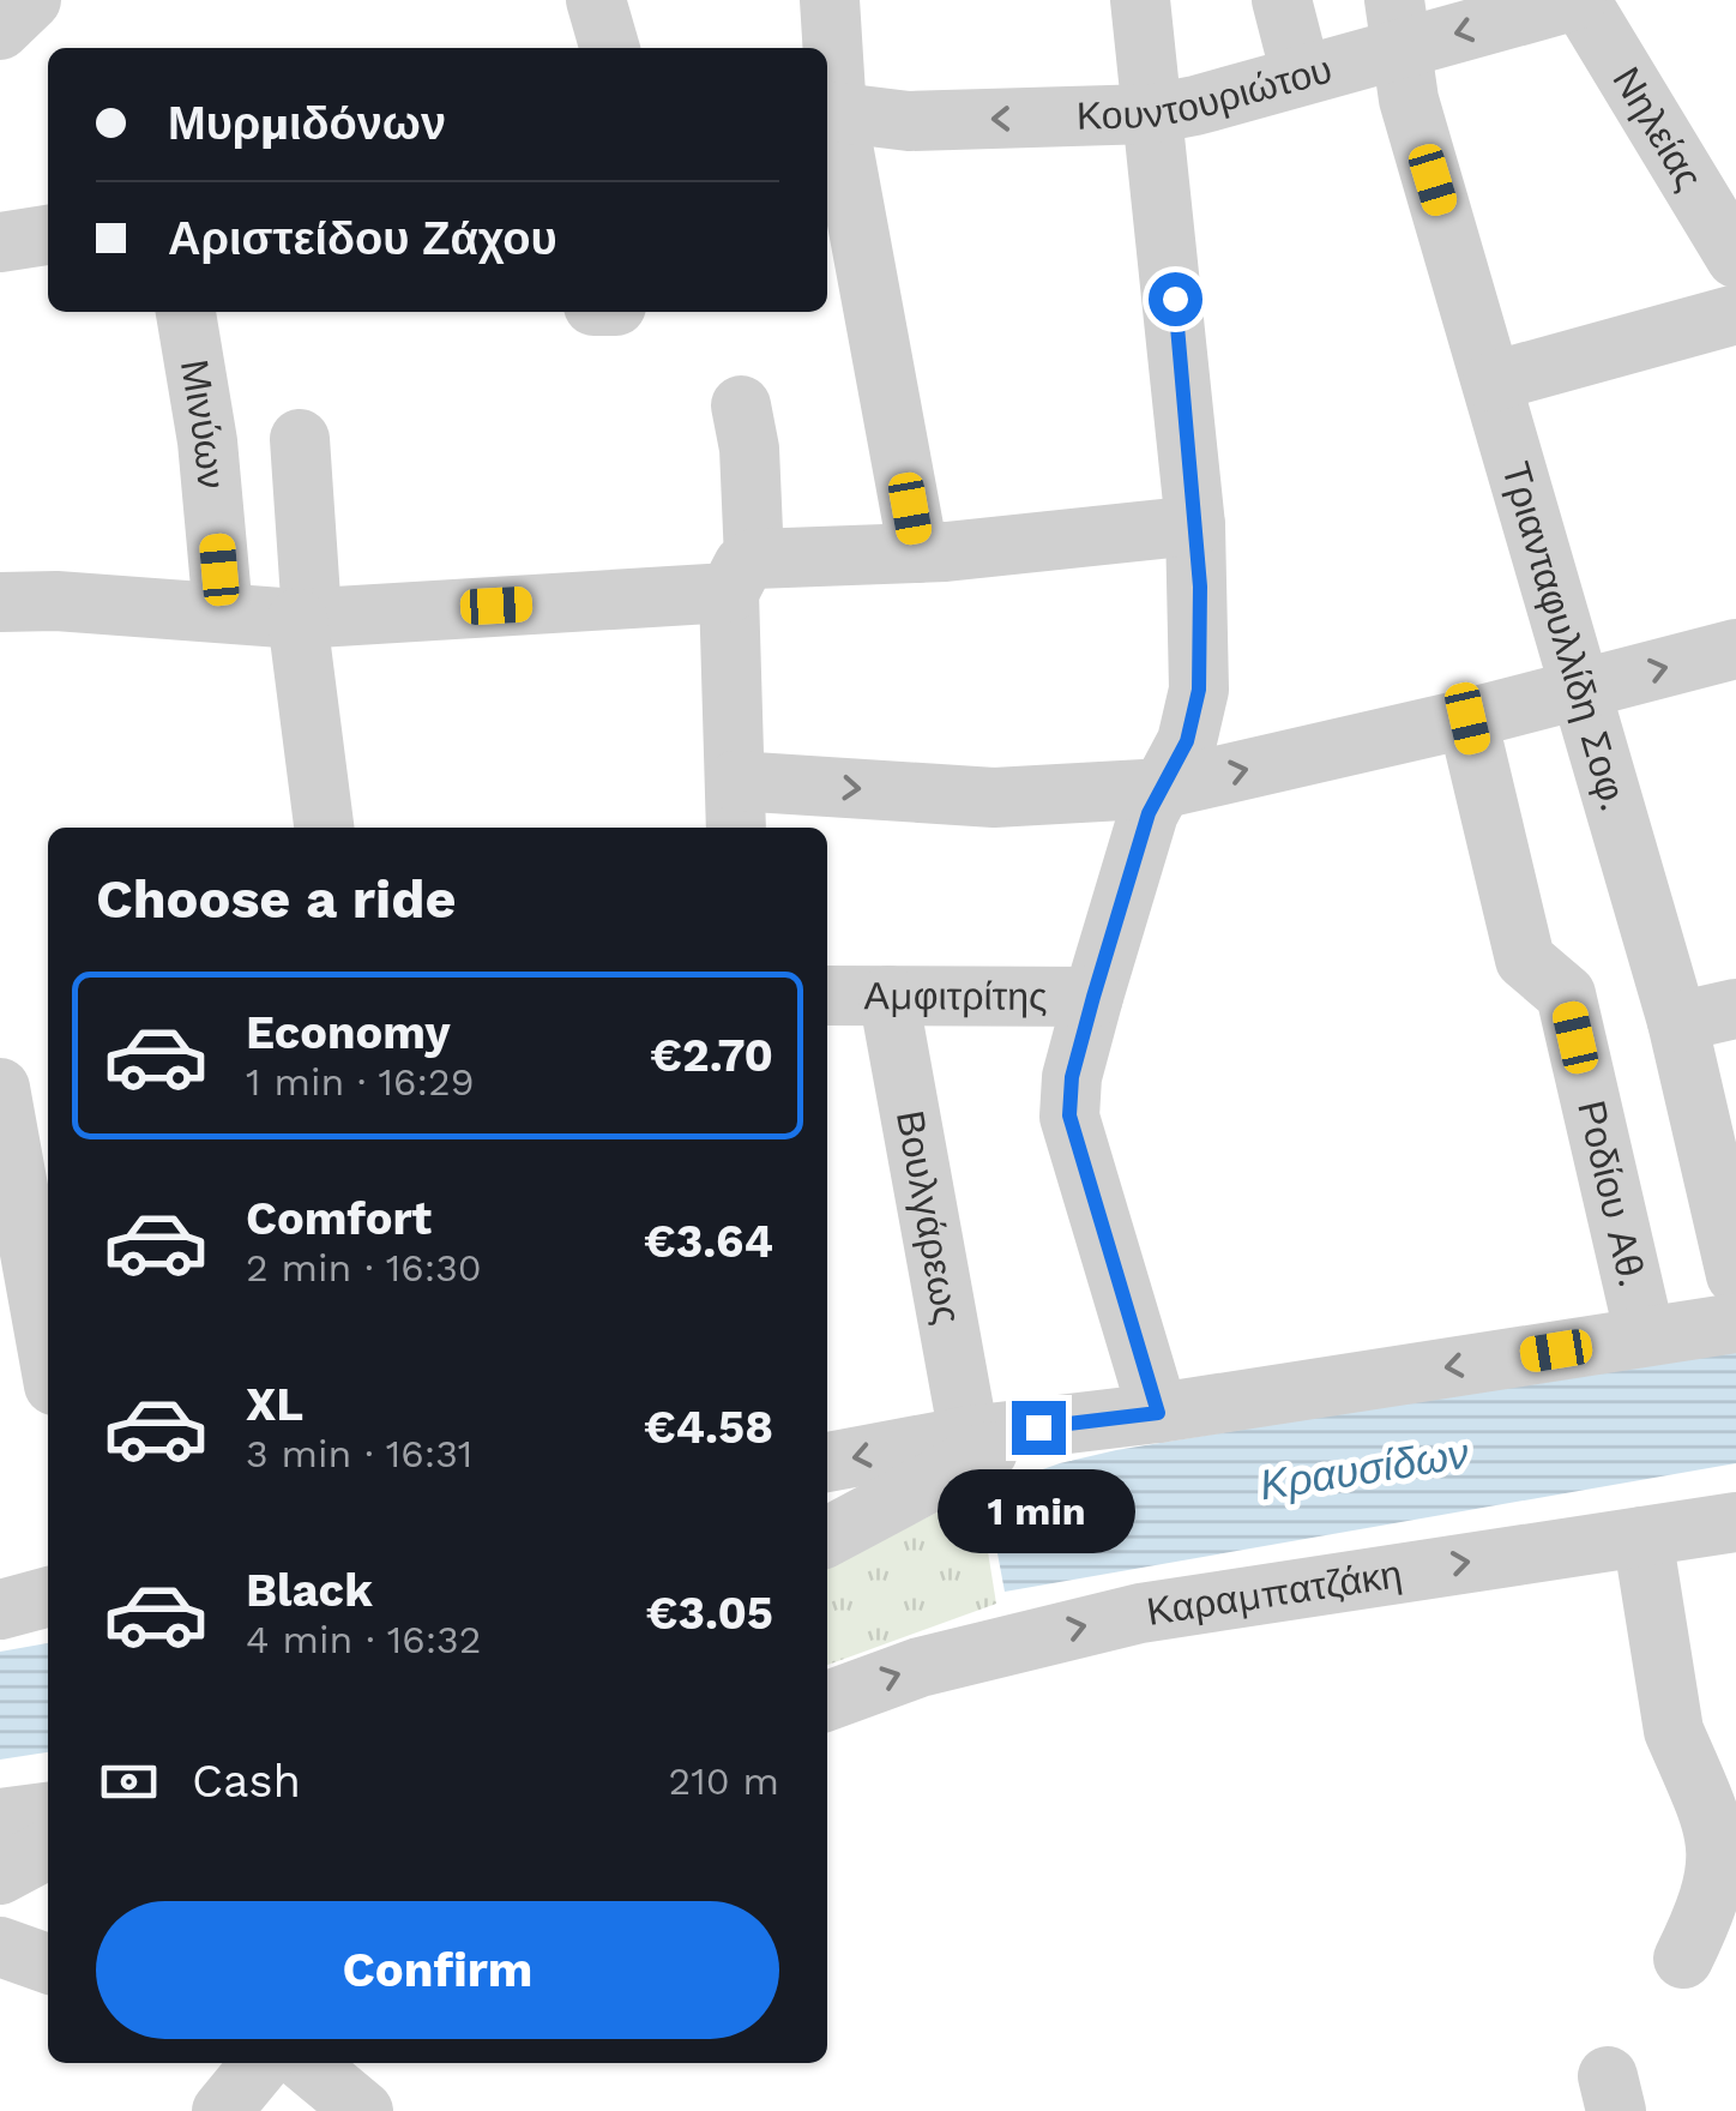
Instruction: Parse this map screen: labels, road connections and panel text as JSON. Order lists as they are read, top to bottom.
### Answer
{
  "streets": {
    "street": [
      "Κουντουριώτου",
      "Νηλείας",
      "Μινύων",
      "Τριανταφυλλίδη Σοφ.",
      "Αμφιτρίτης",
      "Ροδίου Αθ.",
      "Βουλγάρεως",
      "Καραμπατζάκη"
    ]
  },
  "crossings": [
    ["Κουντουριώτου", "Νηλείας"],
    ["Κουντουριώτου", "Τριανταφυλλίδη Σοφ."],
    ["Αμφιτρίτης", "Βουλγάρεως"]
  ],
  "water": ["Κραυσίδων"],
  "page": {
    "banner": ["Μυρμιδόνων", "Αριστείδου Ζάχου"],
    "heading": "Choose a ride",
    "list": [
      {
        "name": "Economy",
        "note": "1 min · 16:29",
        "value": "€2.70"
      },
      {
        "name": "Comfort",
        "note": "2 min · 16:30",
        "value": "€3.64"
      },
      {
        "name": "XL",
        "note": "3 min · 16:31",
        "value": "€4.58"
      },
      {
        "name": "Black",
        "note": "4 min · 16:32",
        "value": "€3.05"
      }
    ],
    "bubble": "1 min",
    "pay": ["Cash", "210 m"],
    "buttons": "Confirm"
  }
}
